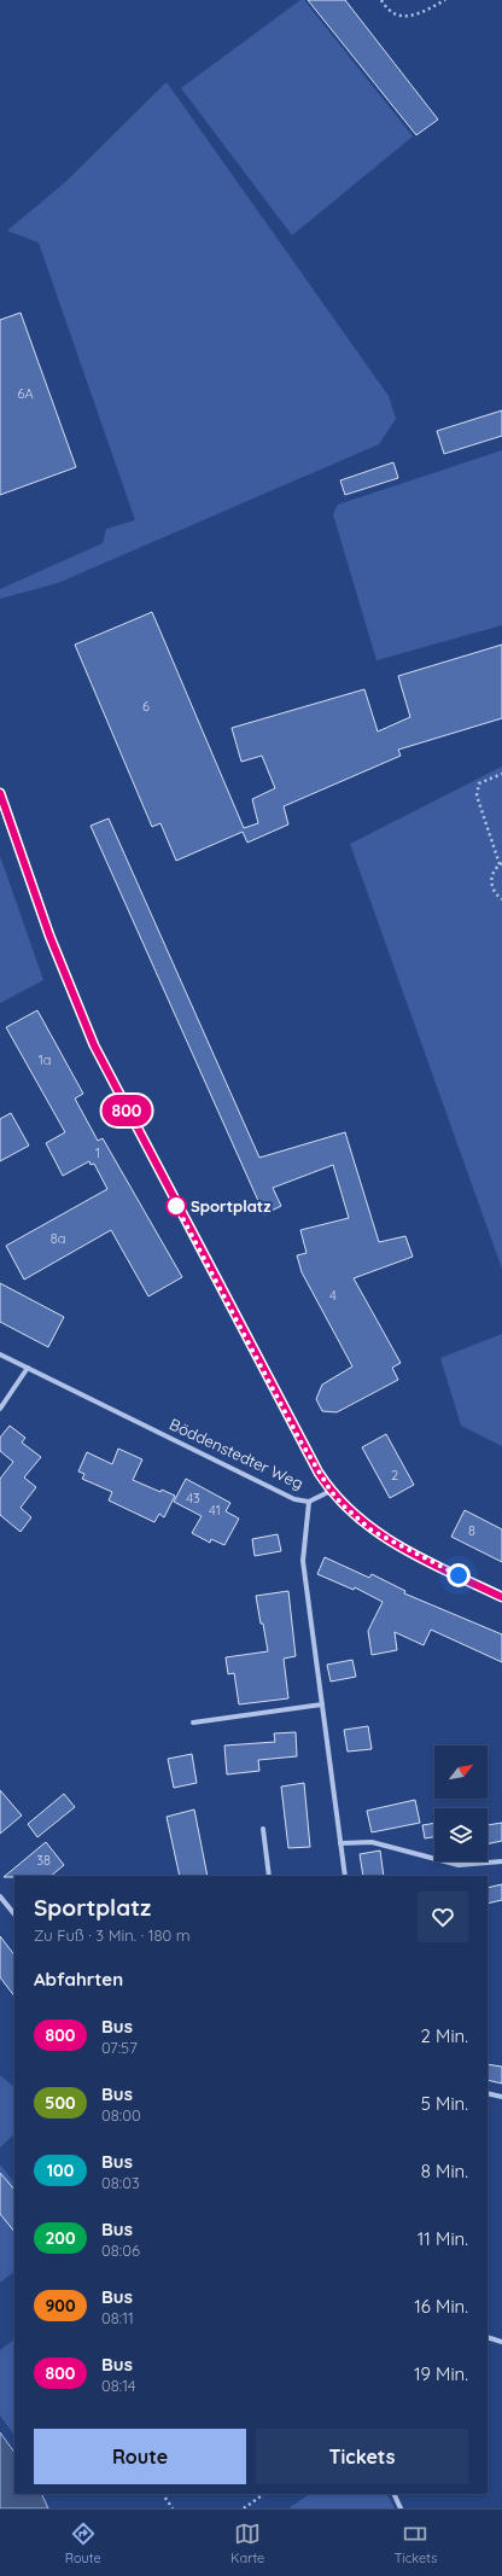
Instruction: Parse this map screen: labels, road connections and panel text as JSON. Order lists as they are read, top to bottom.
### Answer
{
  "streets": {
    "street": ["Böddenstedter Weg"]
  },
  "places": ["Sportplatz"],
  "lines": ["bus line 800"],
  "house_numbers": [
    "6A",
    "6",
    "1a",
    "1",
    "8a",
    "4",
    "2",
    "43",
    "41",
    "8",
    "38"
  ],
  "north": "top right",
  "page": {
    "on_map": "800",
    "heading": [
      ["Sportplatz", "Zu Fuß · 3 Min. · 180 m"],
      "Abfahrten"
    ],
    "list": [
      {
        "mark": "800",
        "name": "Bus",
        "note": "07:57",
        "value": "2 Min."
      },
      {
        "mark": "500",
        "name": "Bus",
        "note": "08:00",
        "value": "5 Min."
      },
      {
        "mark": "100",
        "name": "Bus",
        "note": "08:03",
        "value": "8 Min."
      },
      {
        "mark": "200",
        "name": "Bus",
        "note": "08:06",
        "value": "11 Min."
      },
      {
        "mark": "900",
        "name": "Bus",
        "note": "08:11",
        "value": "16 Min."
      },
      {
        "mark": "800",
        "name": "Bus",
        "note": "08:14",
        "value": "19 Min."
      }
    ],
    "buttons": ["Route", "Tickets"],
    "tabs": ["Route", "Karte", "Tickets"]
  }
}
